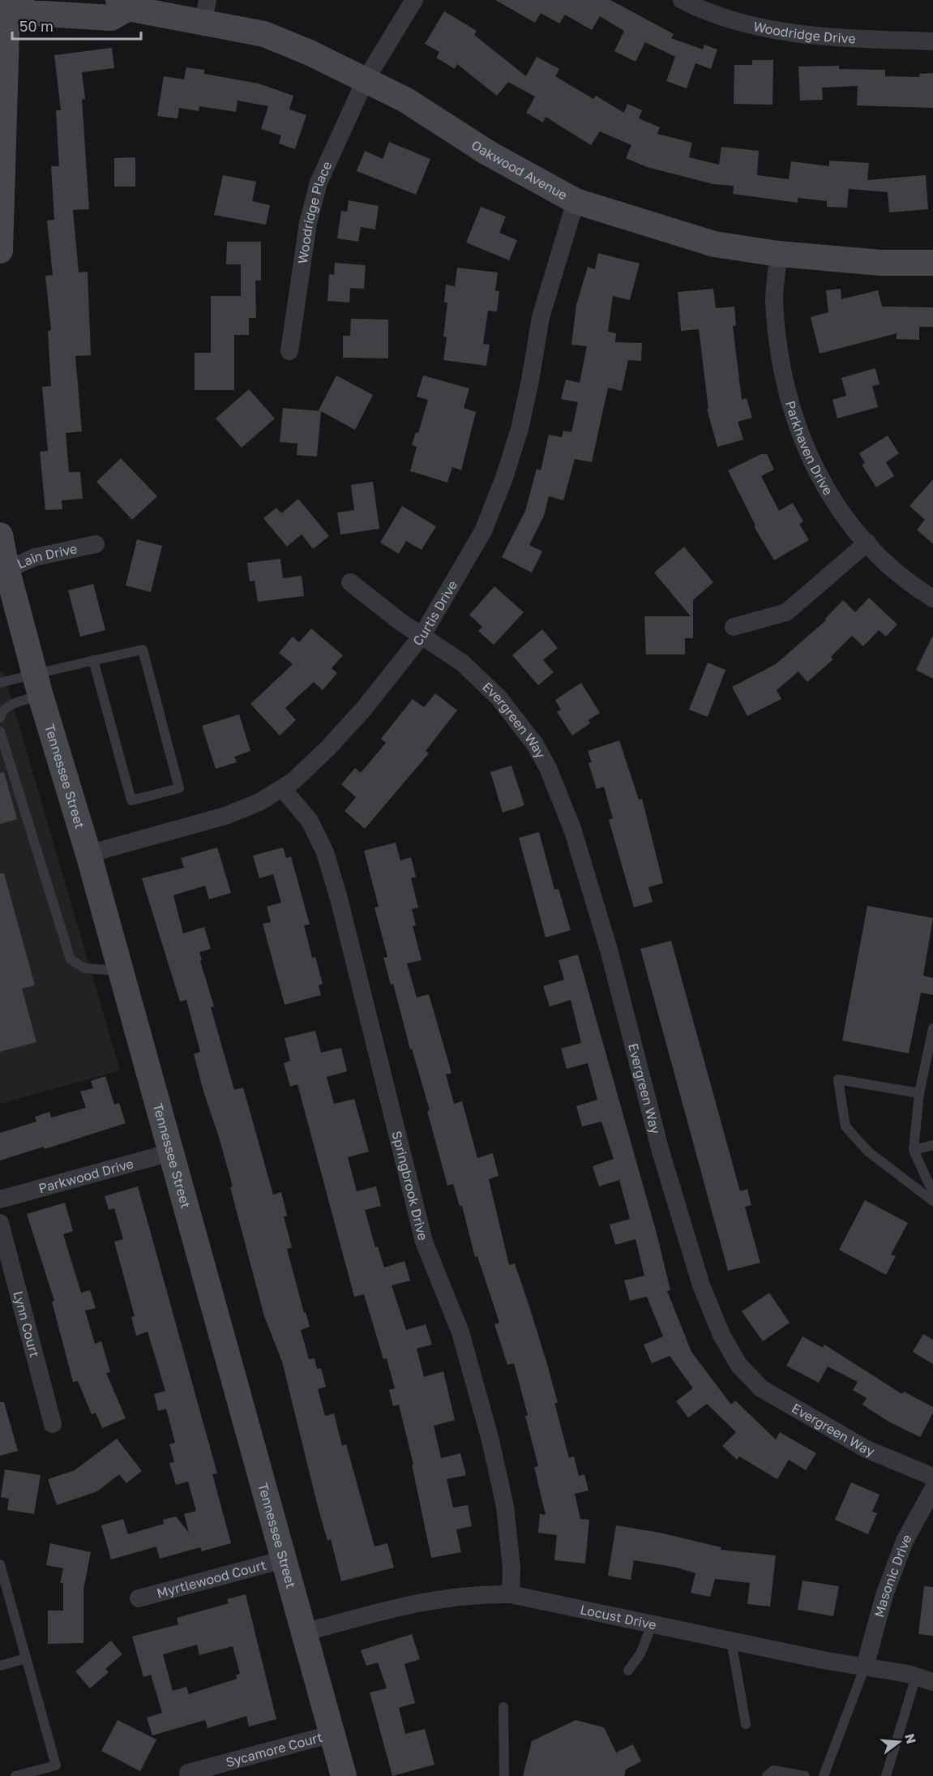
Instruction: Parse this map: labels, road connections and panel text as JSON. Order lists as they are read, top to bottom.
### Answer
{
  "streets": {
    "main road": ["Oakwood Avenue", "Tennessee Street"],
    "street": [
      "Woodridge Drive",
      "Woodridge Place",
      "Parkhaven Drive",
      "Lain Drive",
      "Curtis Drive",
      "Evergreen Way",
      "Parkwood Drive",
      "Springbrook Drive",
      "Lynn Court",
      "Masonic Drive",
      "Myrtlewood Court",
      "Locust Drive",
      "Sycamore Court"
    ]
  },
  "crossings": [
    ["Oakwood Avenue", "Woodridge Place"],
    ["Oakwood Avenue", "Parkhaven Drive"],
    ["Oakwood Avenue", "Curtis Drive"],
    ["Lain Drive", "Tennessee Street"],
    ["Curtis Drive", "Evergreen Way"],
    ["Curtis Drive", "Tennessee Street"],
    ["Curtis Drive", "Springbrook Drive"],
    ["Tennessee Street", "Parkwood Drive"],
    ["Tennessee Street", "Myrtlewood Court"],
    ["Tennessee Street", "Locust Drive"],
    ["Tennessee Street", "Sycamore Court"],
    ["Springbrook Drive", "Locust Drive"],
    ["Masonic Drive", "Locust Drive"]
  ],
  "scale_bar": "50 m",
  "north": "right"
}
